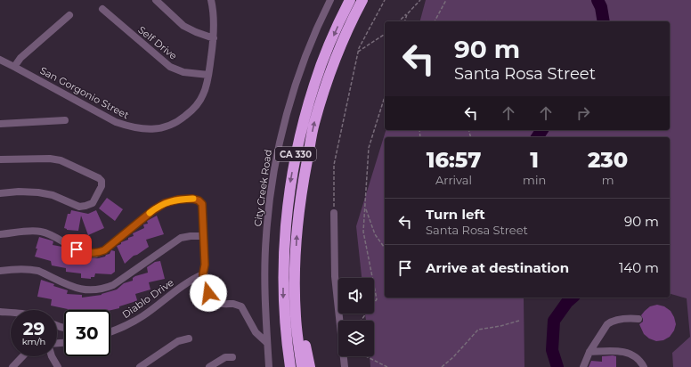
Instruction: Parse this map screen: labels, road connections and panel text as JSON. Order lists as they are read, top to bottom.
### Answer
{
  "streets": {
    "highway": ["CA 330"],
    "street": [
      "Self Drive",
      "San Gorgonio Street",
      "City Creek Road",
      "Diablo Drive"
    ]
  },
  "crossings": [
    ["Self Drive", "San Gorgonio Street"]
  ],
  "page": {
    "turn": ["90 m", "Santa Rosa Street"],
    "eta": [
      "16:57",
      "Arrival",
      "1",
      "min",
      "230",
      "m"
    ],
    "list": [
      {
        "name": "Turn left",
        "note": "Santa Rosa Street",
        "value": "90 m"
      },
      {
        "name": "Arrive at destination",
        "value": "140 m"
      }
    ],
    "speed": "29 km/h",
    "limit": "30"
  }
}
